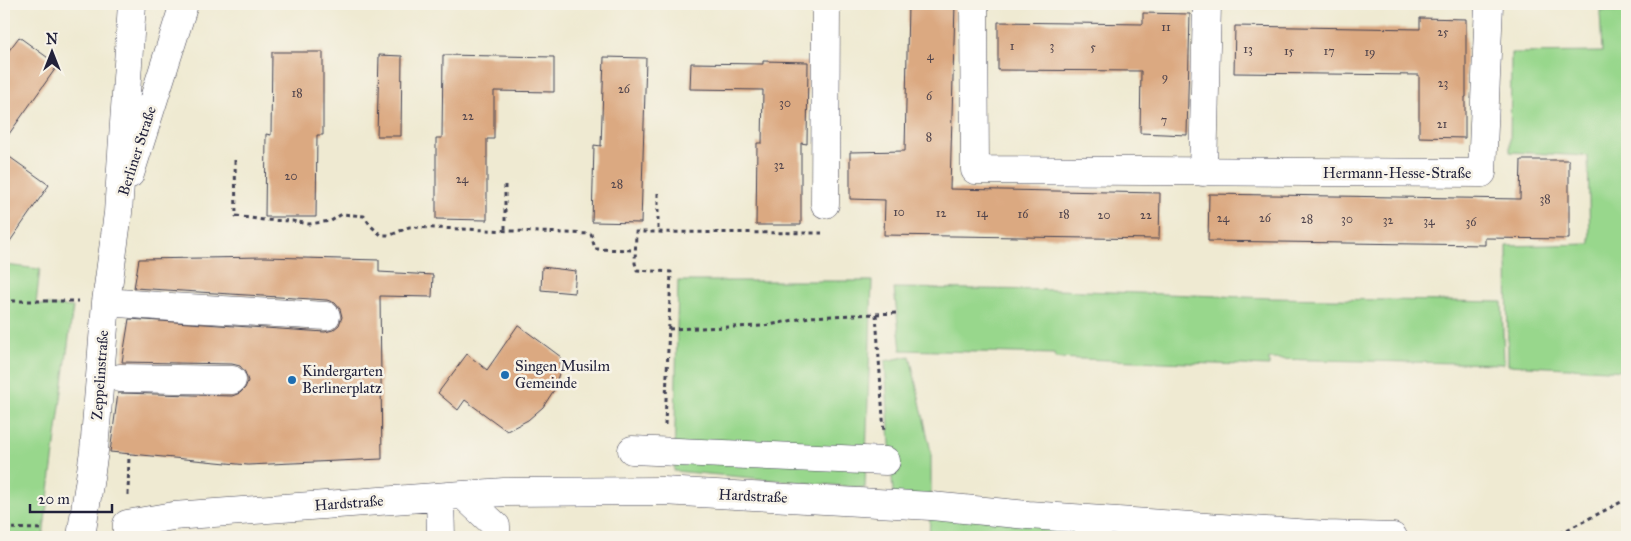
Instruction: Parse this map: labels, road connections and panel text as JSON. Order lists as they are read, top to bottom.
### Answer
{
  "streets": {
    "street": [
      "Berliner Straße",
      "Hermann-Hesse-Straße",
      "Zeppelinstraße",
      "Hardstraße"
    ]
  },
  "crossings": [
    ["Berliner Straße", "Zeppelinstraße"]
  ],
  "places": ["Singen Musilm Gemeinde", "Kindergarten Berlinerplatz"],
  "house_numbers": [
    "11",
    "25",
    "1",
    "3",
    "5",
    "13",
    "15",
    "17",
    "19",
    "4",
    "9",
    "23",
    "26",
    "18",
    "6",
    "30",
    "22",
    "7",
    "21",
    "8",
    "32",
    "20",
    "24",
    "28",
    "38",
    "10",
    "12",
    "14",
    "16",
    "18",
    "20",
    "22",
    "24",
    "26",
    "28",
    "30",
    "32",
    "34",
    "36"
  ],
  "scale_bar": "20 m",
  "north": "top"
}
